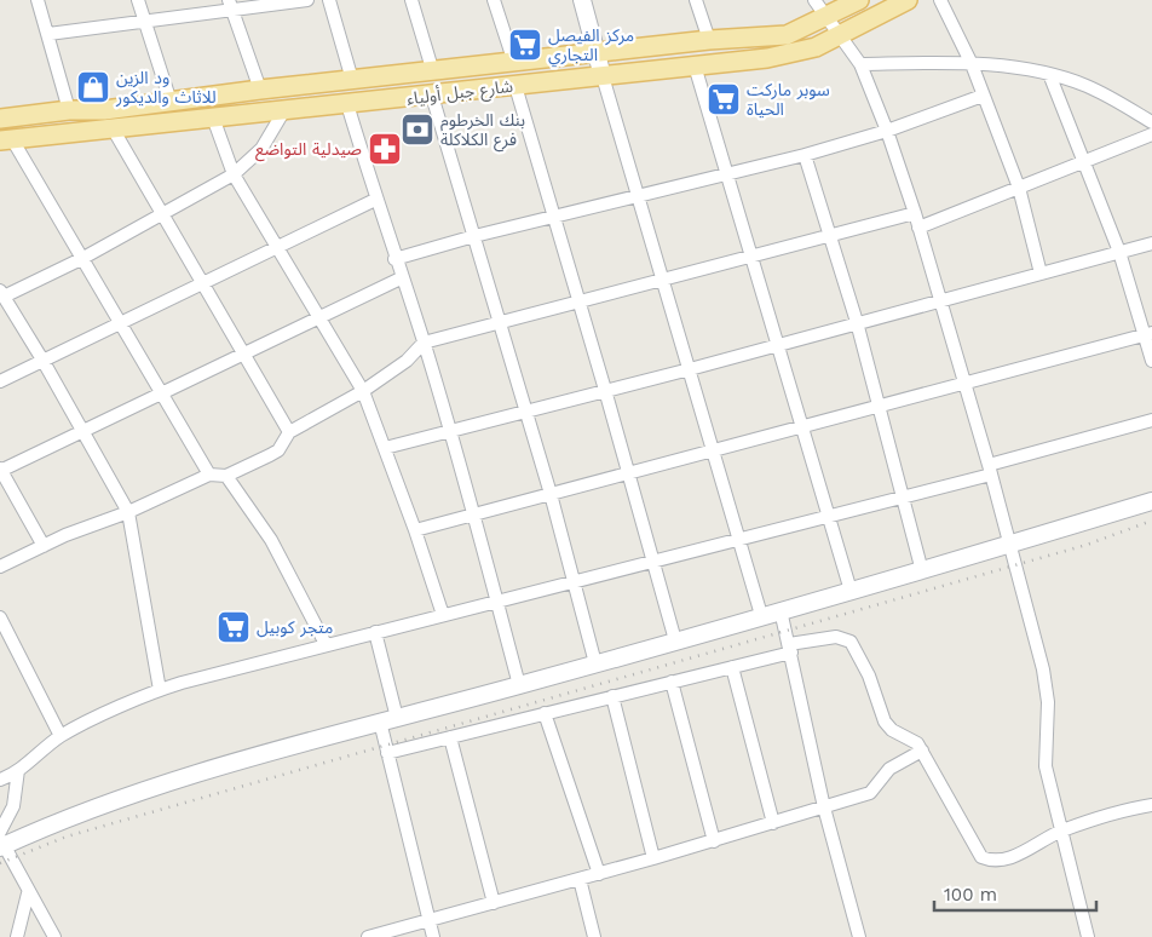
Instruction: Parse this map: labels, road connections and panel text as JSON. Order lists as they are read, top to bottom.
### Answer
{
  "streets": {
    "main road": ["شارع جبل أولياء"]
  },
  "places": {
    "supermarket": ["مركز الفيصل التجاري", "سوبر ماركت الحياة", "متجر كوبيل"],
    "shop": ["ود الزين للاثاث والديكور"],
    "bank": ["بنك الخرطوم فرع الكلاكلة"],
    "pharmacy": ["صيدلية التواضع"]
  },
  "scale_bar": "100 m"
}
